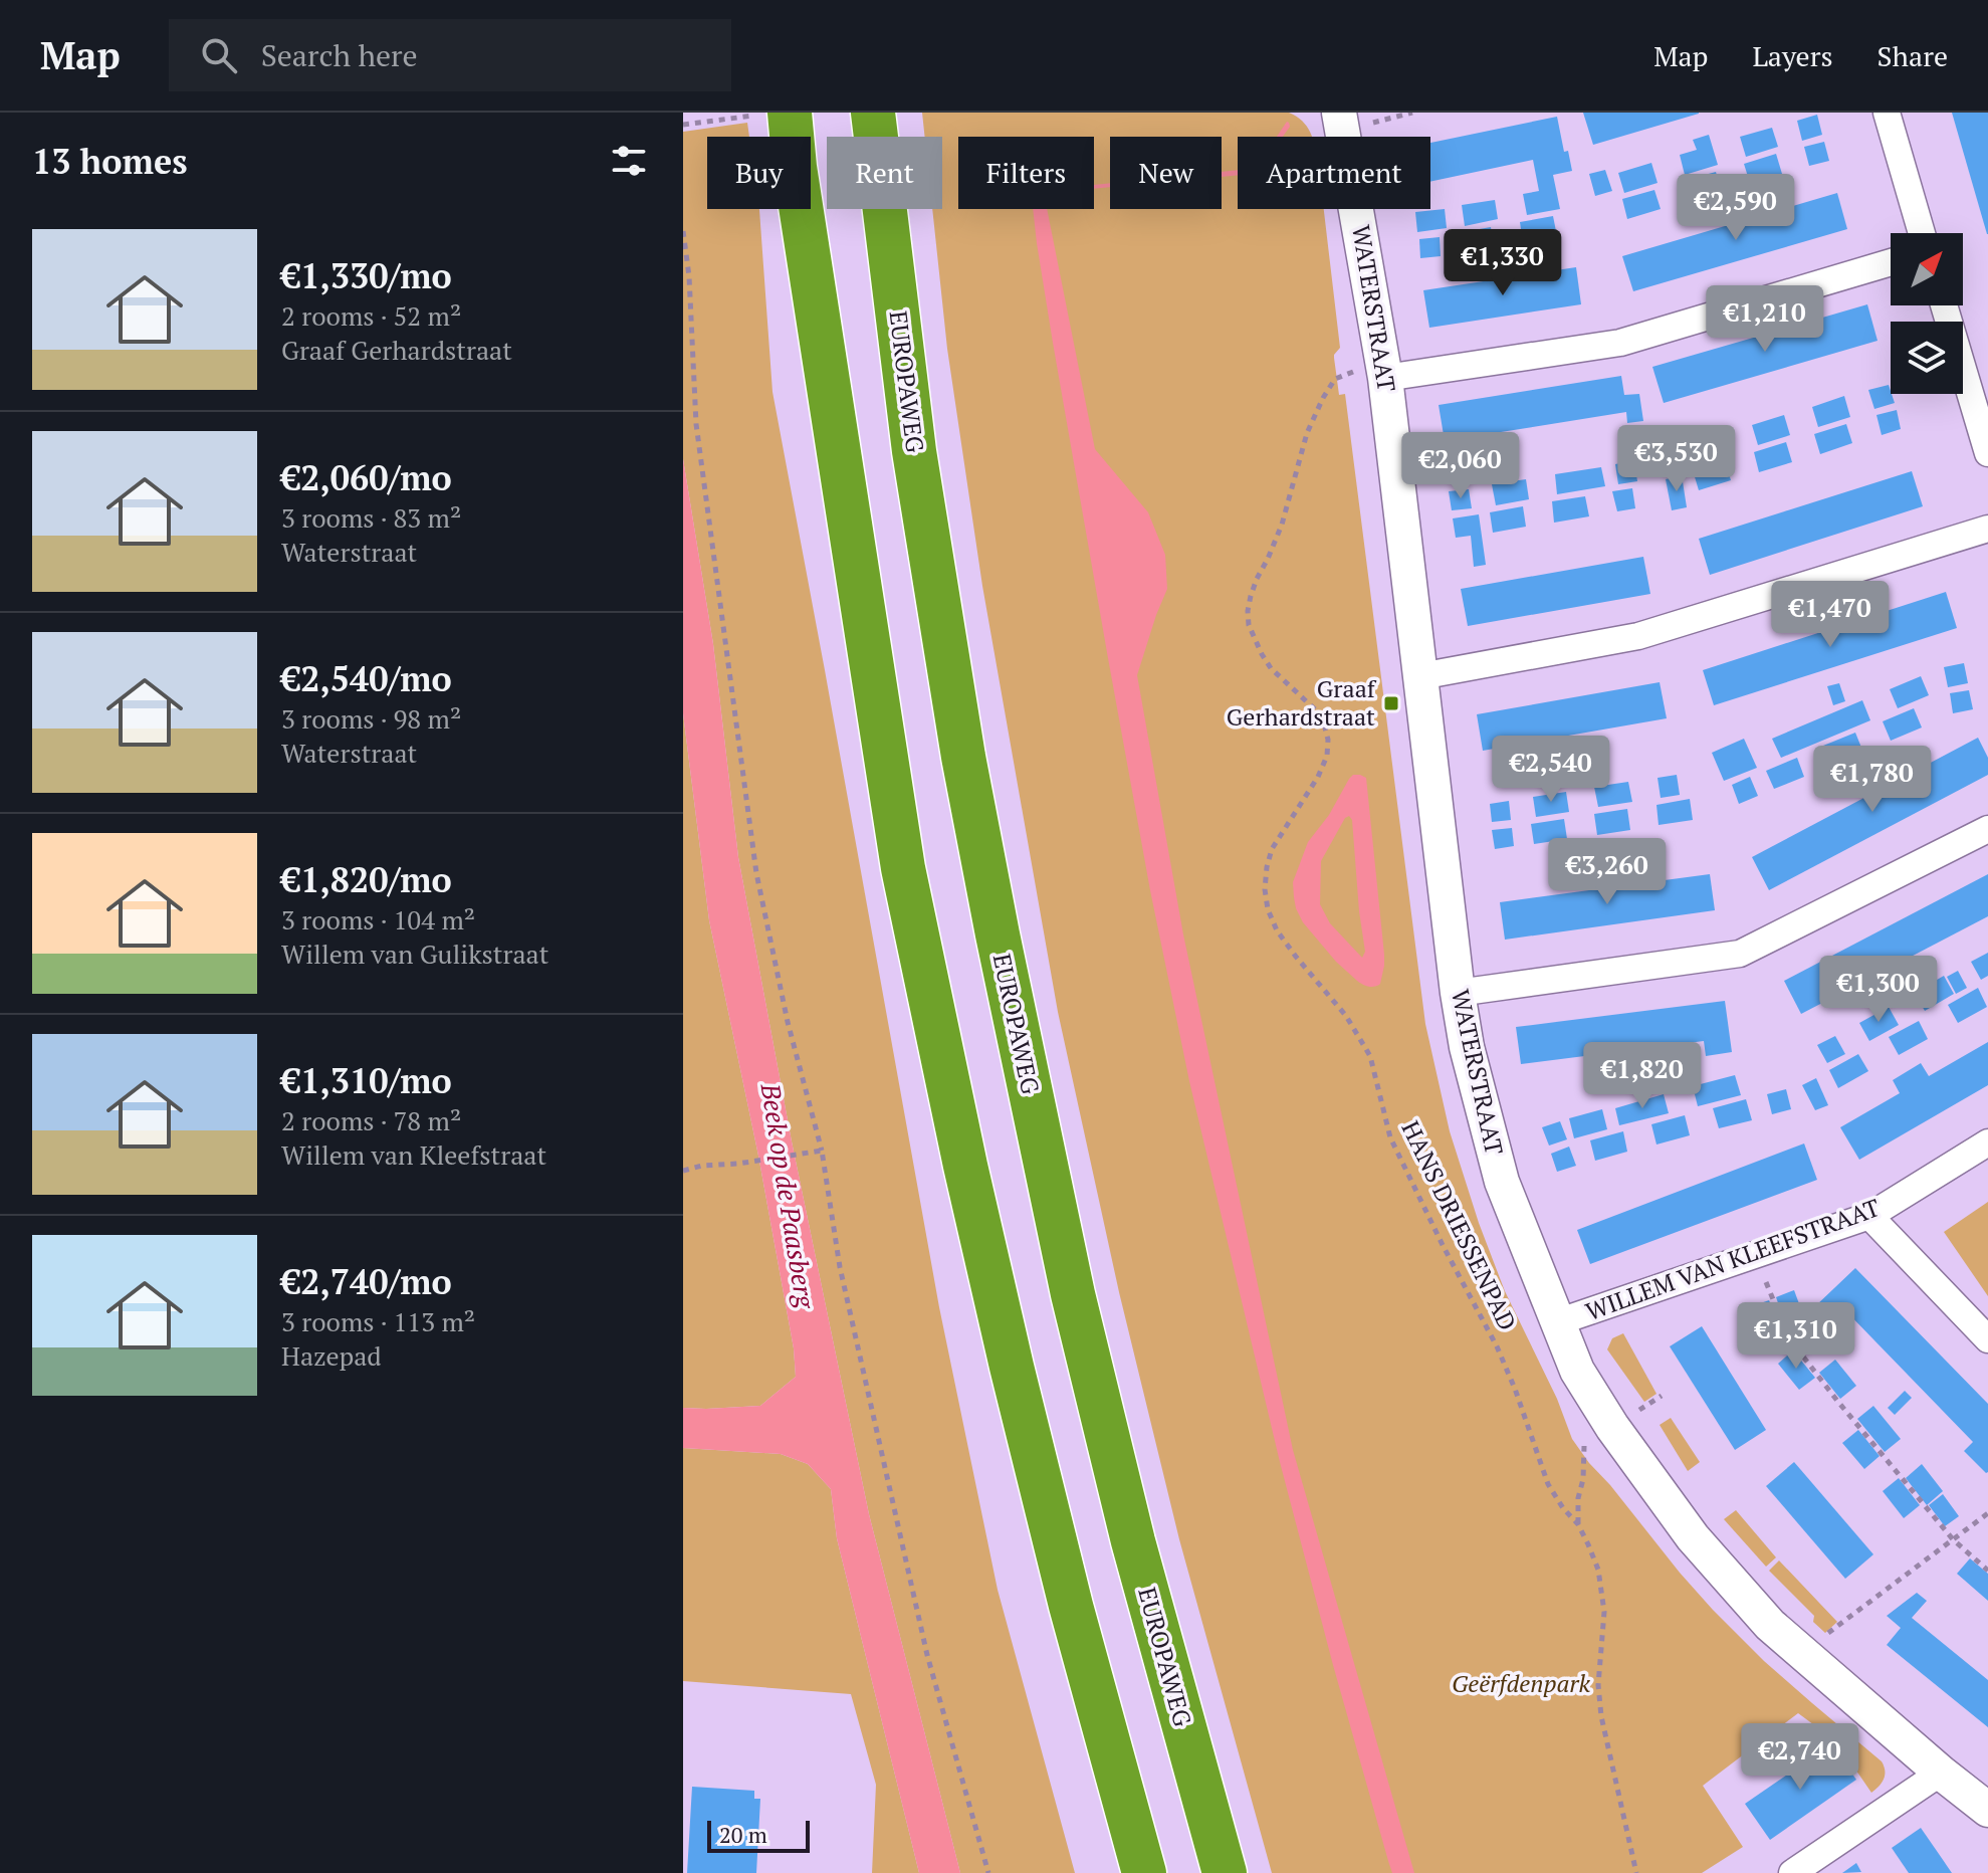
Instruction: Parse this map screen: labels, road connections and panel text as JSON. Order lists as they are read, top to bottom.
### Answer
{
  "streets": {
    "highway": ["EUROPAWEG"],
    "street": ["WATERSTRAAT", "WILLEM VAN KLEEFSTRAAT"],
    "path": ["HANS DRIESSENPAD"]
  },
  "crossings": [
    ["WATERSTRAAT", "HANS DRIESSENPAD"],
    ["WATERSTRAAT", "WILLEM VAN KLEEFSTRAAT"]
  ],
  "water": ["Beek op de Paasberg"],
  "parks": ["Geërfdenpark"],
  "places": {
    "transit": ["Graaf Gerhardstraat"]
  },
  "scale_bar": "20 m",
  "north": "top right",
  "page": {
    "header": "Map",
    "search": "Search here",
    "nav": ["Map", "Layers", "Share"],
    "heading": "13 homes",
    "chip": [
      "Buy",
      "Rent",
      "Filters",
      "New",
      "Apartment"
    ],
    "price": [
      "€2,590",
      "€1,330",
      "€1,210",
      "€3,530",
      "€2,060",
      "€1,470",
      "€2,540",
      "€1,780",
      "€3,260",
      "€1,300",
      "€1,820",
      "€1,310",
      "€2,740"
    ],
    "list": [
      {
        "name": "€1,330/mo",
        "note": "2 rooms · 52 m² · Graaf Gerhardstraat"
      },
      {
        "name": "€2,060/mo",
        "note": "3 rooms · 83 m² · Waterstraat"
      },
      {
        "name": "€2,540/mo",
        "note": "3 rooms · 98 m² · Waterstraat"
      },
      {
        "name": "€1,820/mo",
        "note": "3 rooms · 104 m² · Willem van Gulikstraat"
      },
      {
        "name": "€1,310/mo",
        "note": "2 rooms · 78 m² · Willem van Kleefstraat"
      },
      {
        "name": "€2,740/mo",
        "note": "3 rooms · 113 m² · Hazepad"
      }
    ],
    "scale": "20 m"
  }
}
